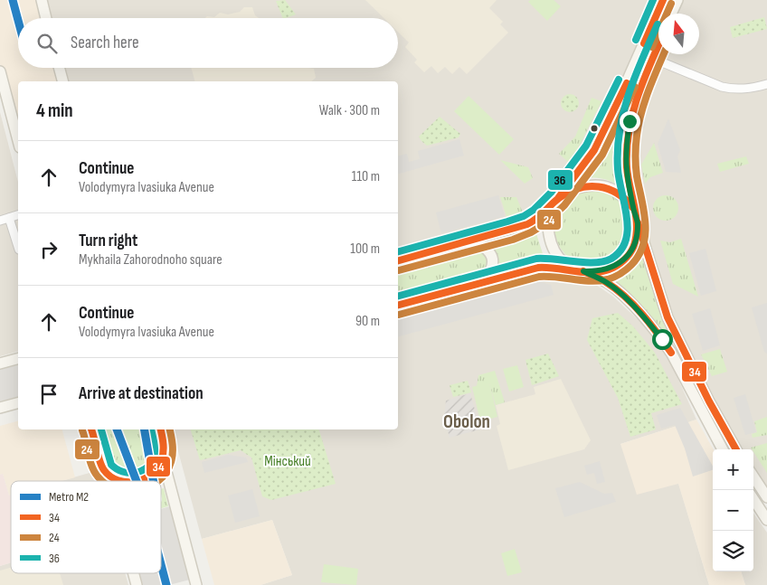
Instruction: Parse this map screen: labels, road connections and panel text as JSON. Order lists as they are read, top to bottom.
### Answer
{
  "districts": ["Obolon"],
  "parks": ["Мінський"],
  "lines": [
    "metro line M2",
    "transit line 34",
    "transit line 36",
    "transit line 24"
  ],
  "legend": [
    "Metro M2",
    "34",
    "24",
    "36"
  ],
  "north": "top",
  "page": {
    "search": "Search here",
    "heading": ["4 min", "Walk · 300 m"],
    "list": [
      ["Continue", "Volodymyra Ivasiuka Avenue", "110 m"],
      ["Turn right", "Mykhaila Zahorodnoho square", "100 m"],
      ["Continue", "Volodymyra Ivasiuka Avenue", "90 m"],
      "Arrive at destination"
    ],
    "map_buttons": ["+", "−"]
  }
}
